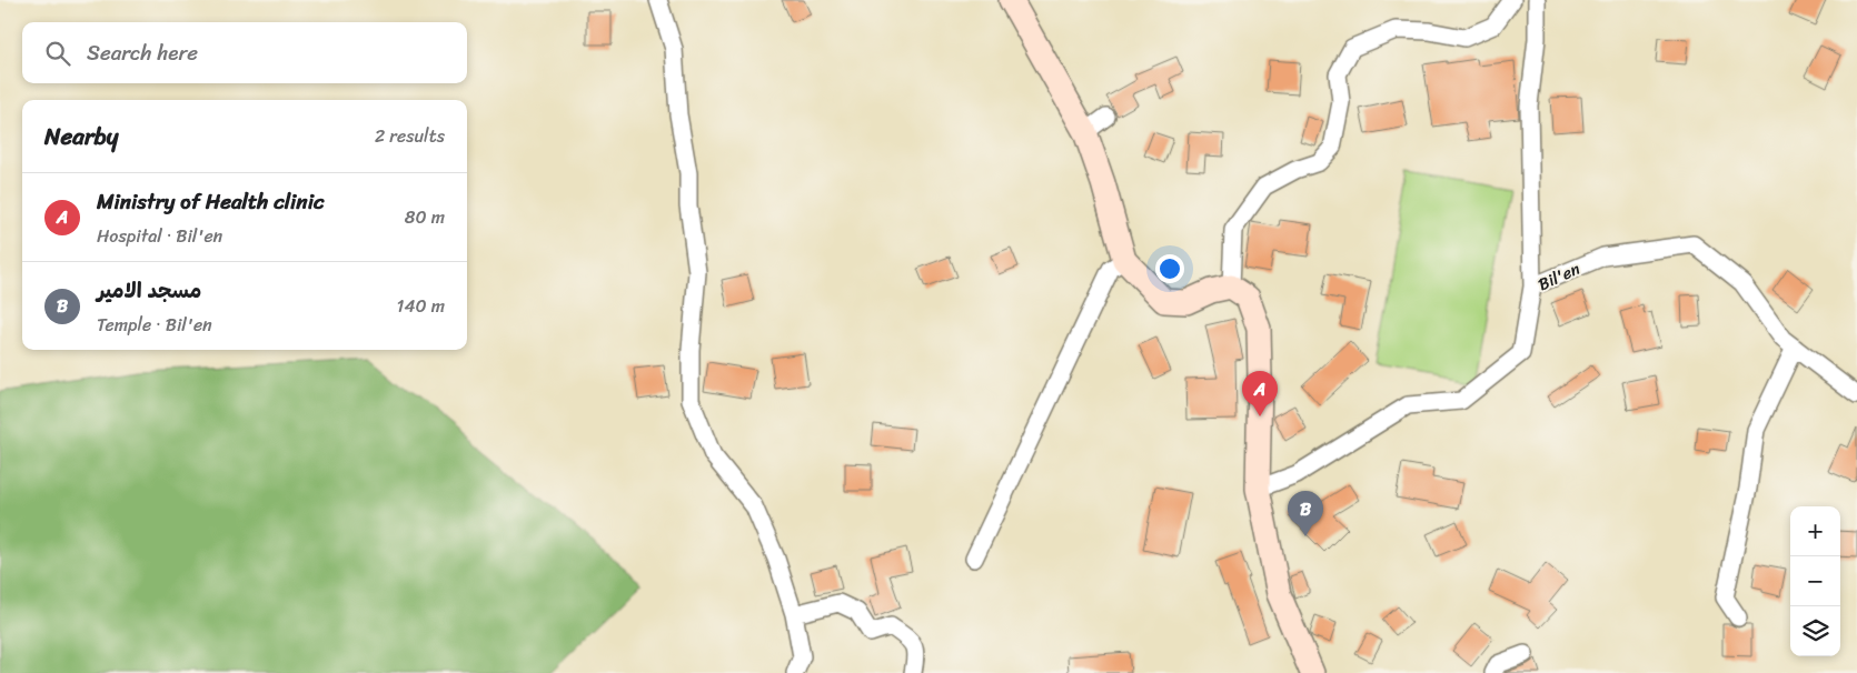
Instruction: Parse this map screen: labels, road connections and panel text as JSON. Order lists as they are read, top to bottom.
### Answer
{
  "streets": {
    "street": ["Bil'en"]
  },
  "page": {
    "search": "Search here",
    "heading": ["Nearby", "2 results"],
    "list": [
      {
        "mark": "A",
        "name": "Ministry of Health clinic",
        "note": "Hospital · Bil'en",
        "value": "80 m"
      },
      {
        "mark": "B",
        "name": "مسجد الامير",
        "note": "Temple · Bil'en",
        "value": "140 m"
      }
    ],
    "pins": ["A", "B"],
    "map_buttons": ["+", "−"]
  }
}
